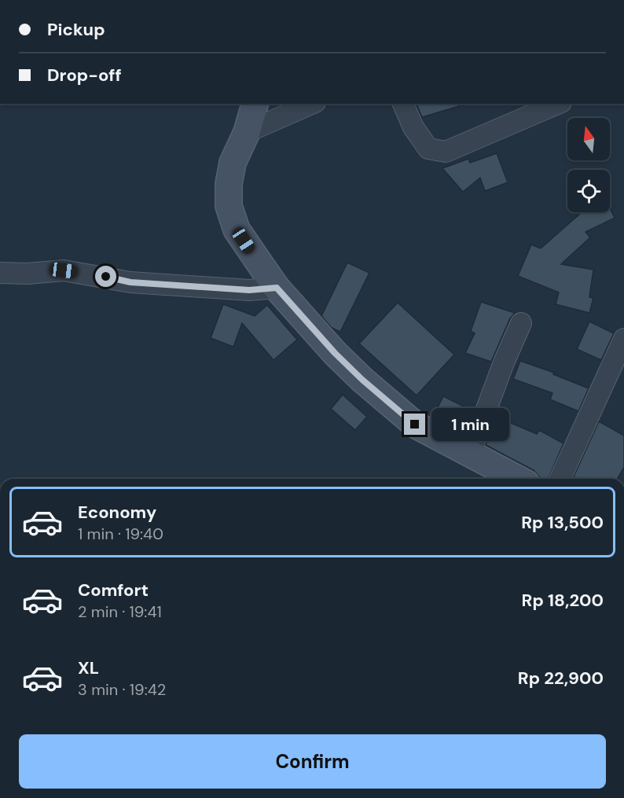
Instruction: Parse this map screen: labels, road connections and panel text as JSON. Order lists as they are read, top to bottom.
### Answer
{
  "north": "top",
  "page": {
    "banner": ["Pickup", "Drop-off"],
    "bubble": "1 min",
    "list": [
      {
        "name": "Economy",
        "note": "1 min · 19:40",
        "value": "Rp 13,500"
      },
      {
        "name": "Comfort",
        "note": "2 min · 19:41",
        "value": "Rp 18,200"
      },
      {
        "name": "XL",
        "note": "3 min · 19:42",
        "value": "Rp 22,900"
      }
    ],
    "buttons": "Confirm"
  }
}
